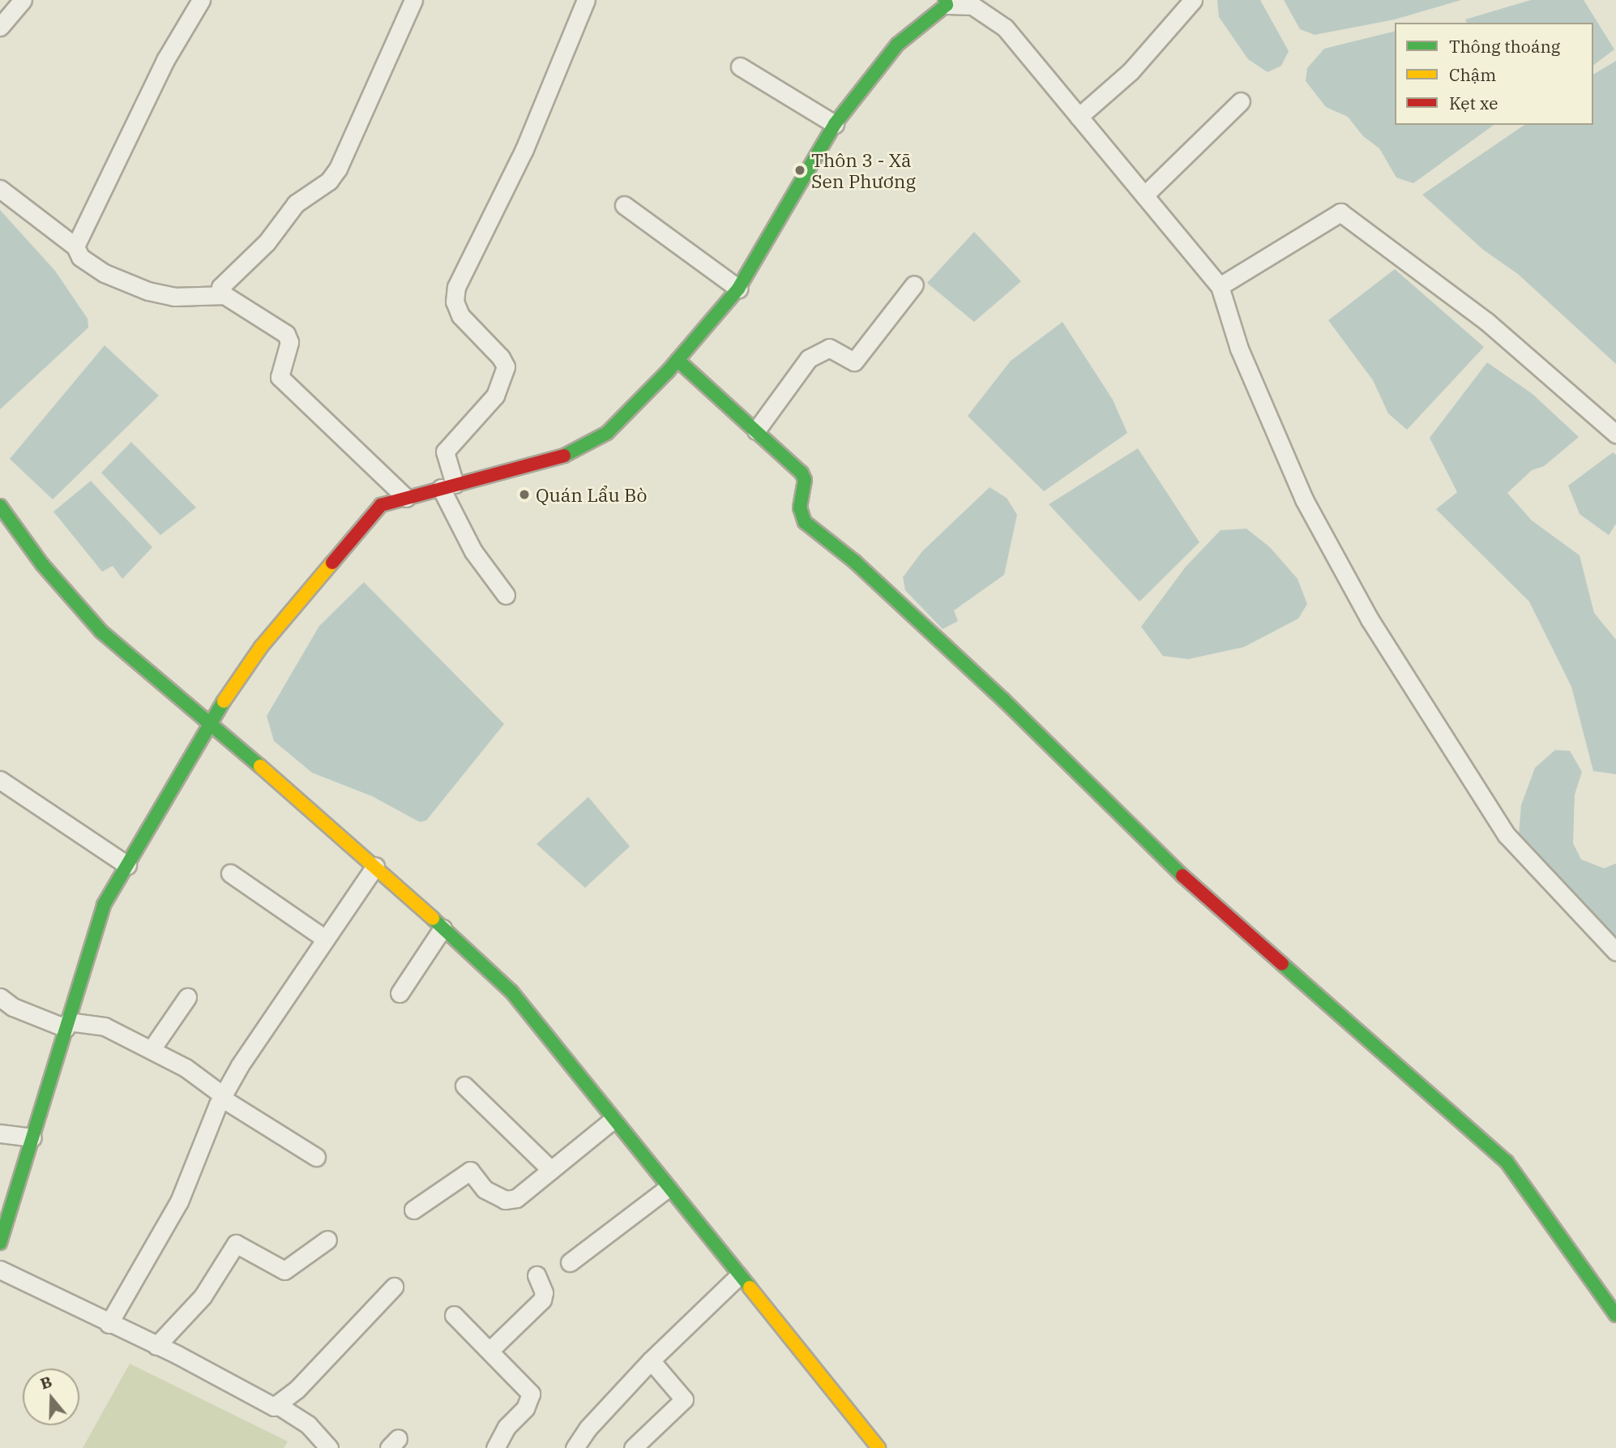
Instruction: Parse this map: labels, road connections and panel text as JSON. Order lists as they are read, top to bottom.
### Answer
{
  "places": ["Thôn 3 - Xã Sen Phương", "Quán Lẩu Bò"],
  "legend": ["Thông thoáng", "Chậm", "Kẹt xe"],
  "north": "top"
}
